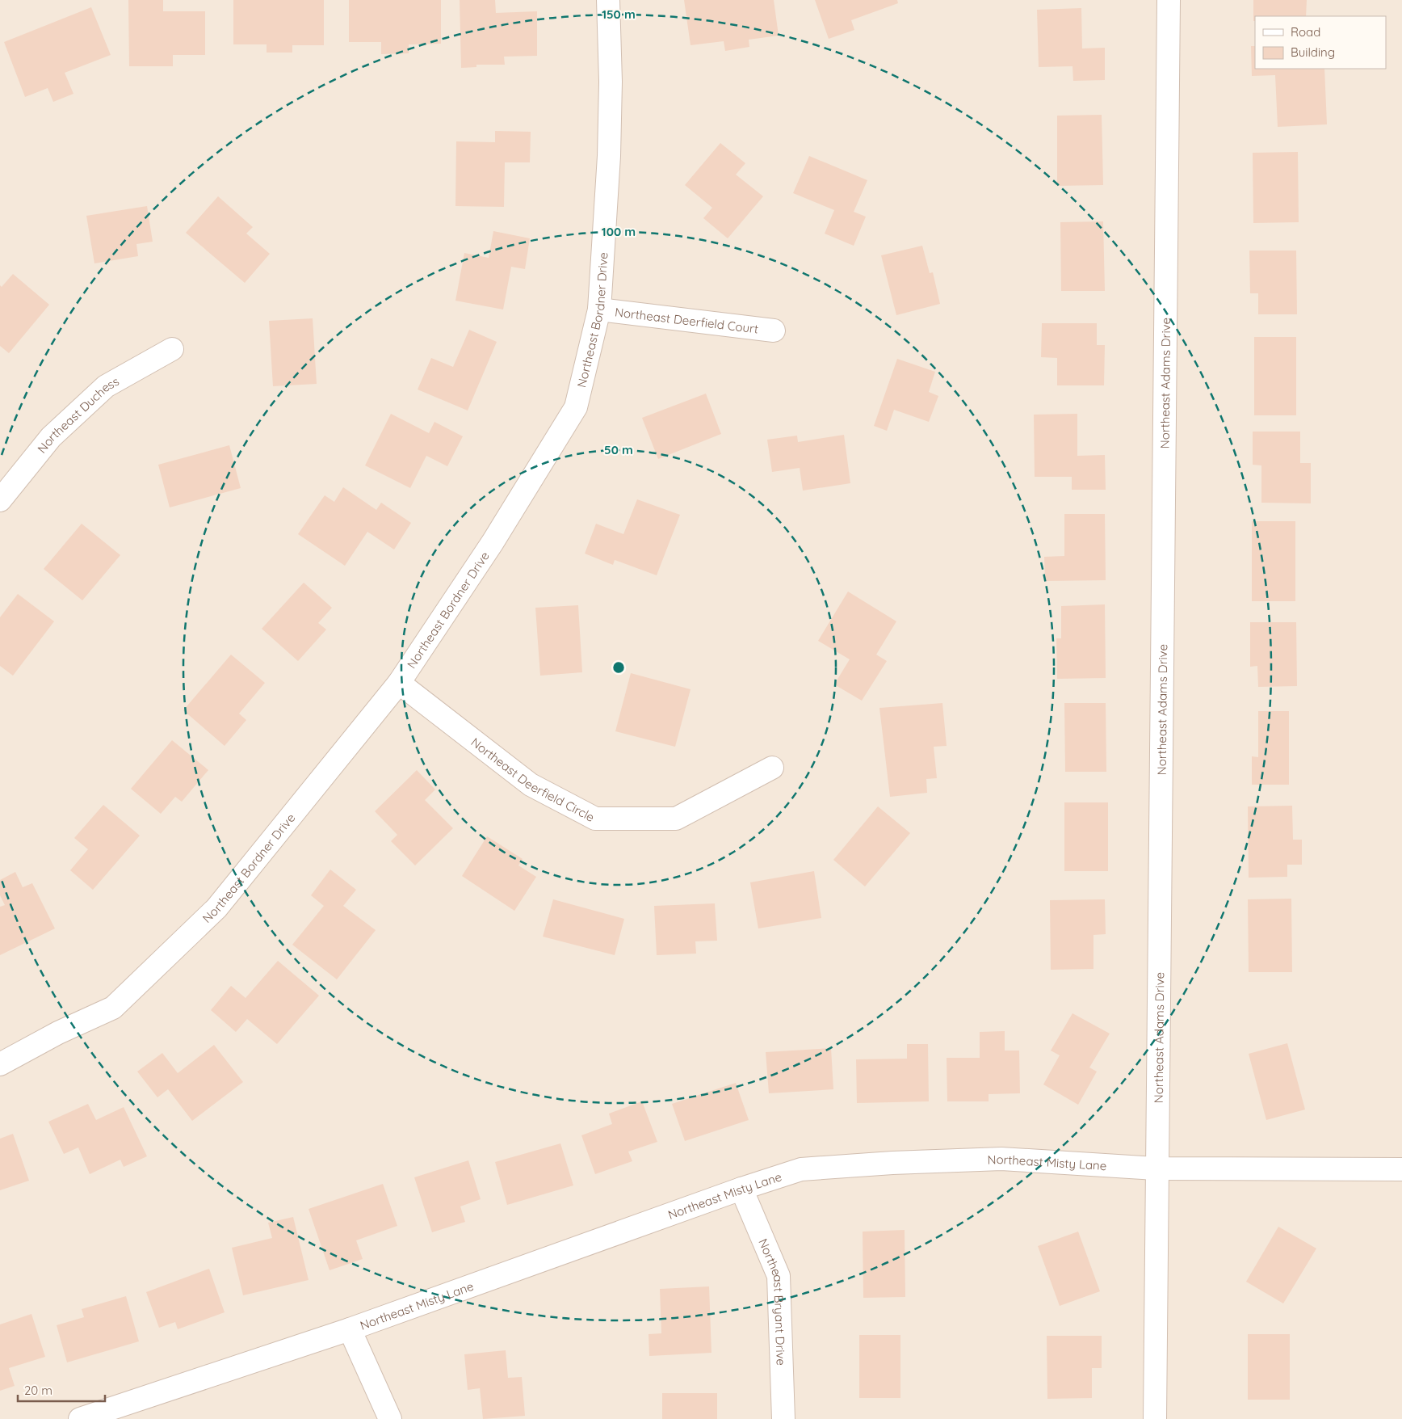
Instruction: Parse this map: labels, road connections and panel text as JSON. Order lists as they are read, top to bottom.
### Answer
{
  "streets": {
    "street": [
      "Northeast Bordner Drive",
      "Northeast Deerfield Court",
      "Northeast Adams Drive",
      "Northeast Duchess",
      "Northeast Deerfield Circle",
      "Northeast Misty Lane",
      "Northeast Bryant Drive"
    ]
  },
  "crossings": [
    ["Northeast Bordner Drive", "Northeast Deerfield Court"],
    ["Northeast Bordner Drive", "Northeast Deerfield Circle"],
    ["Northeast Adams Drive", "Northeast Misty Lane"],
    ["Northeast Misty Lane", "Northeast Bryant Drive"]
  ],
  "legend": ["Road", "Building"],
  "scale_bar": "20 m",
  "rings": ["150 m", "100 m", "50 m"]
}
